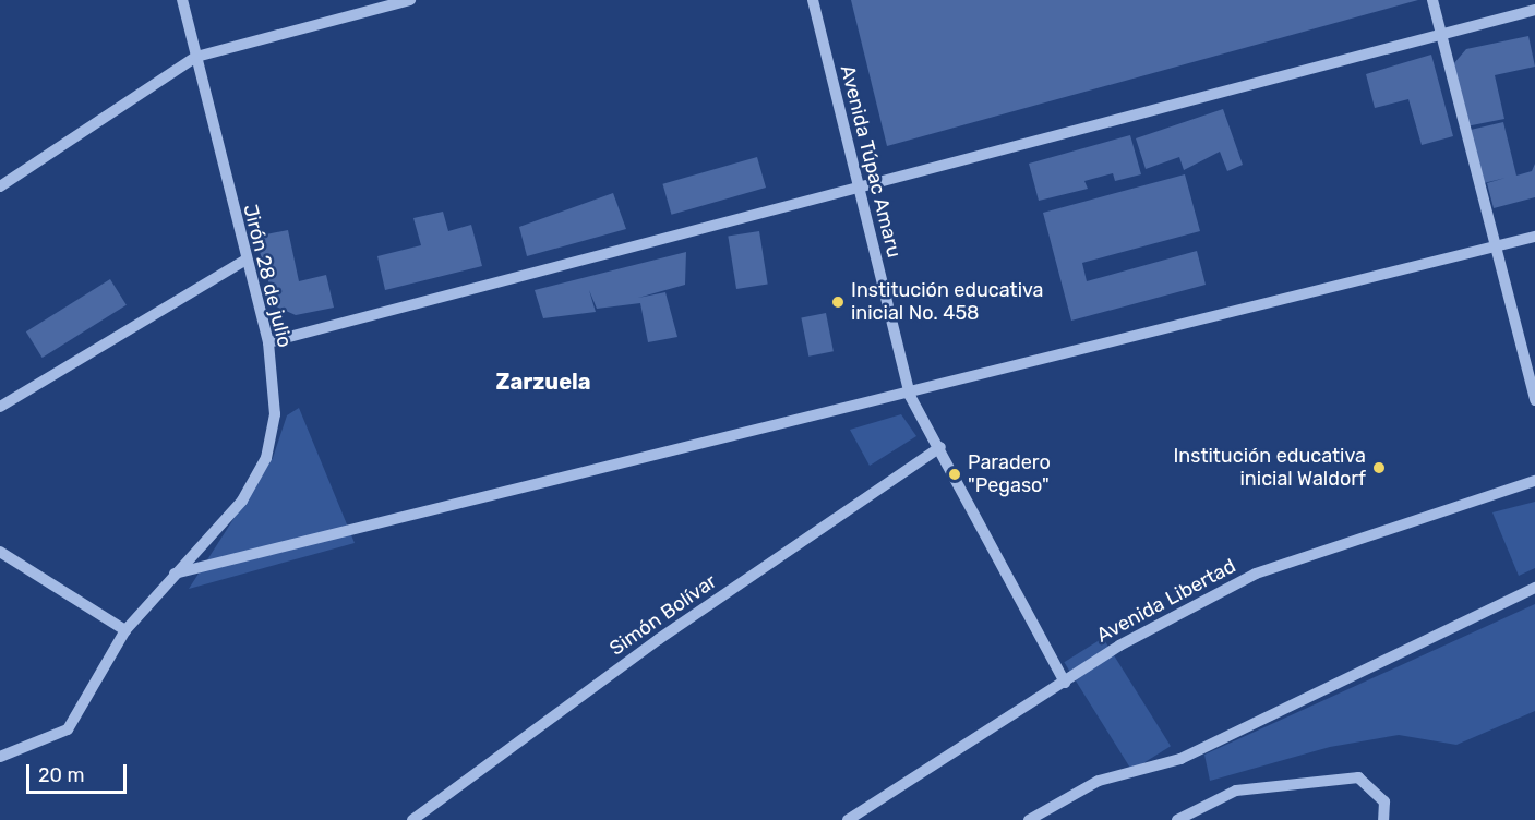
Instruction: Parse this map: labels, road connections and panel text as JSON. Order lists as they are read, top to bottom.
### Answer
{
  "streets": {
    "street": [
      "Avenida Túpac Amaru",
      "Jirón 28 de julio",
      "Avenida Libertad",
      "Simón Bolívar"
    ]
  },
  "crossings": [
    ["Avenida Túpac Amaru", "Avenida Libertad"],
    ["Avenida Túpac Amaru", "Simón Bolívar"]
  ],
  "districts": ["Zarzuela"],
  "places": ["Institución educativa inicial No. 458", "Institución educativa inicial Waldorf", "Paradero \"Pegaso\""],
  "scale_bar": "20 m"
}
